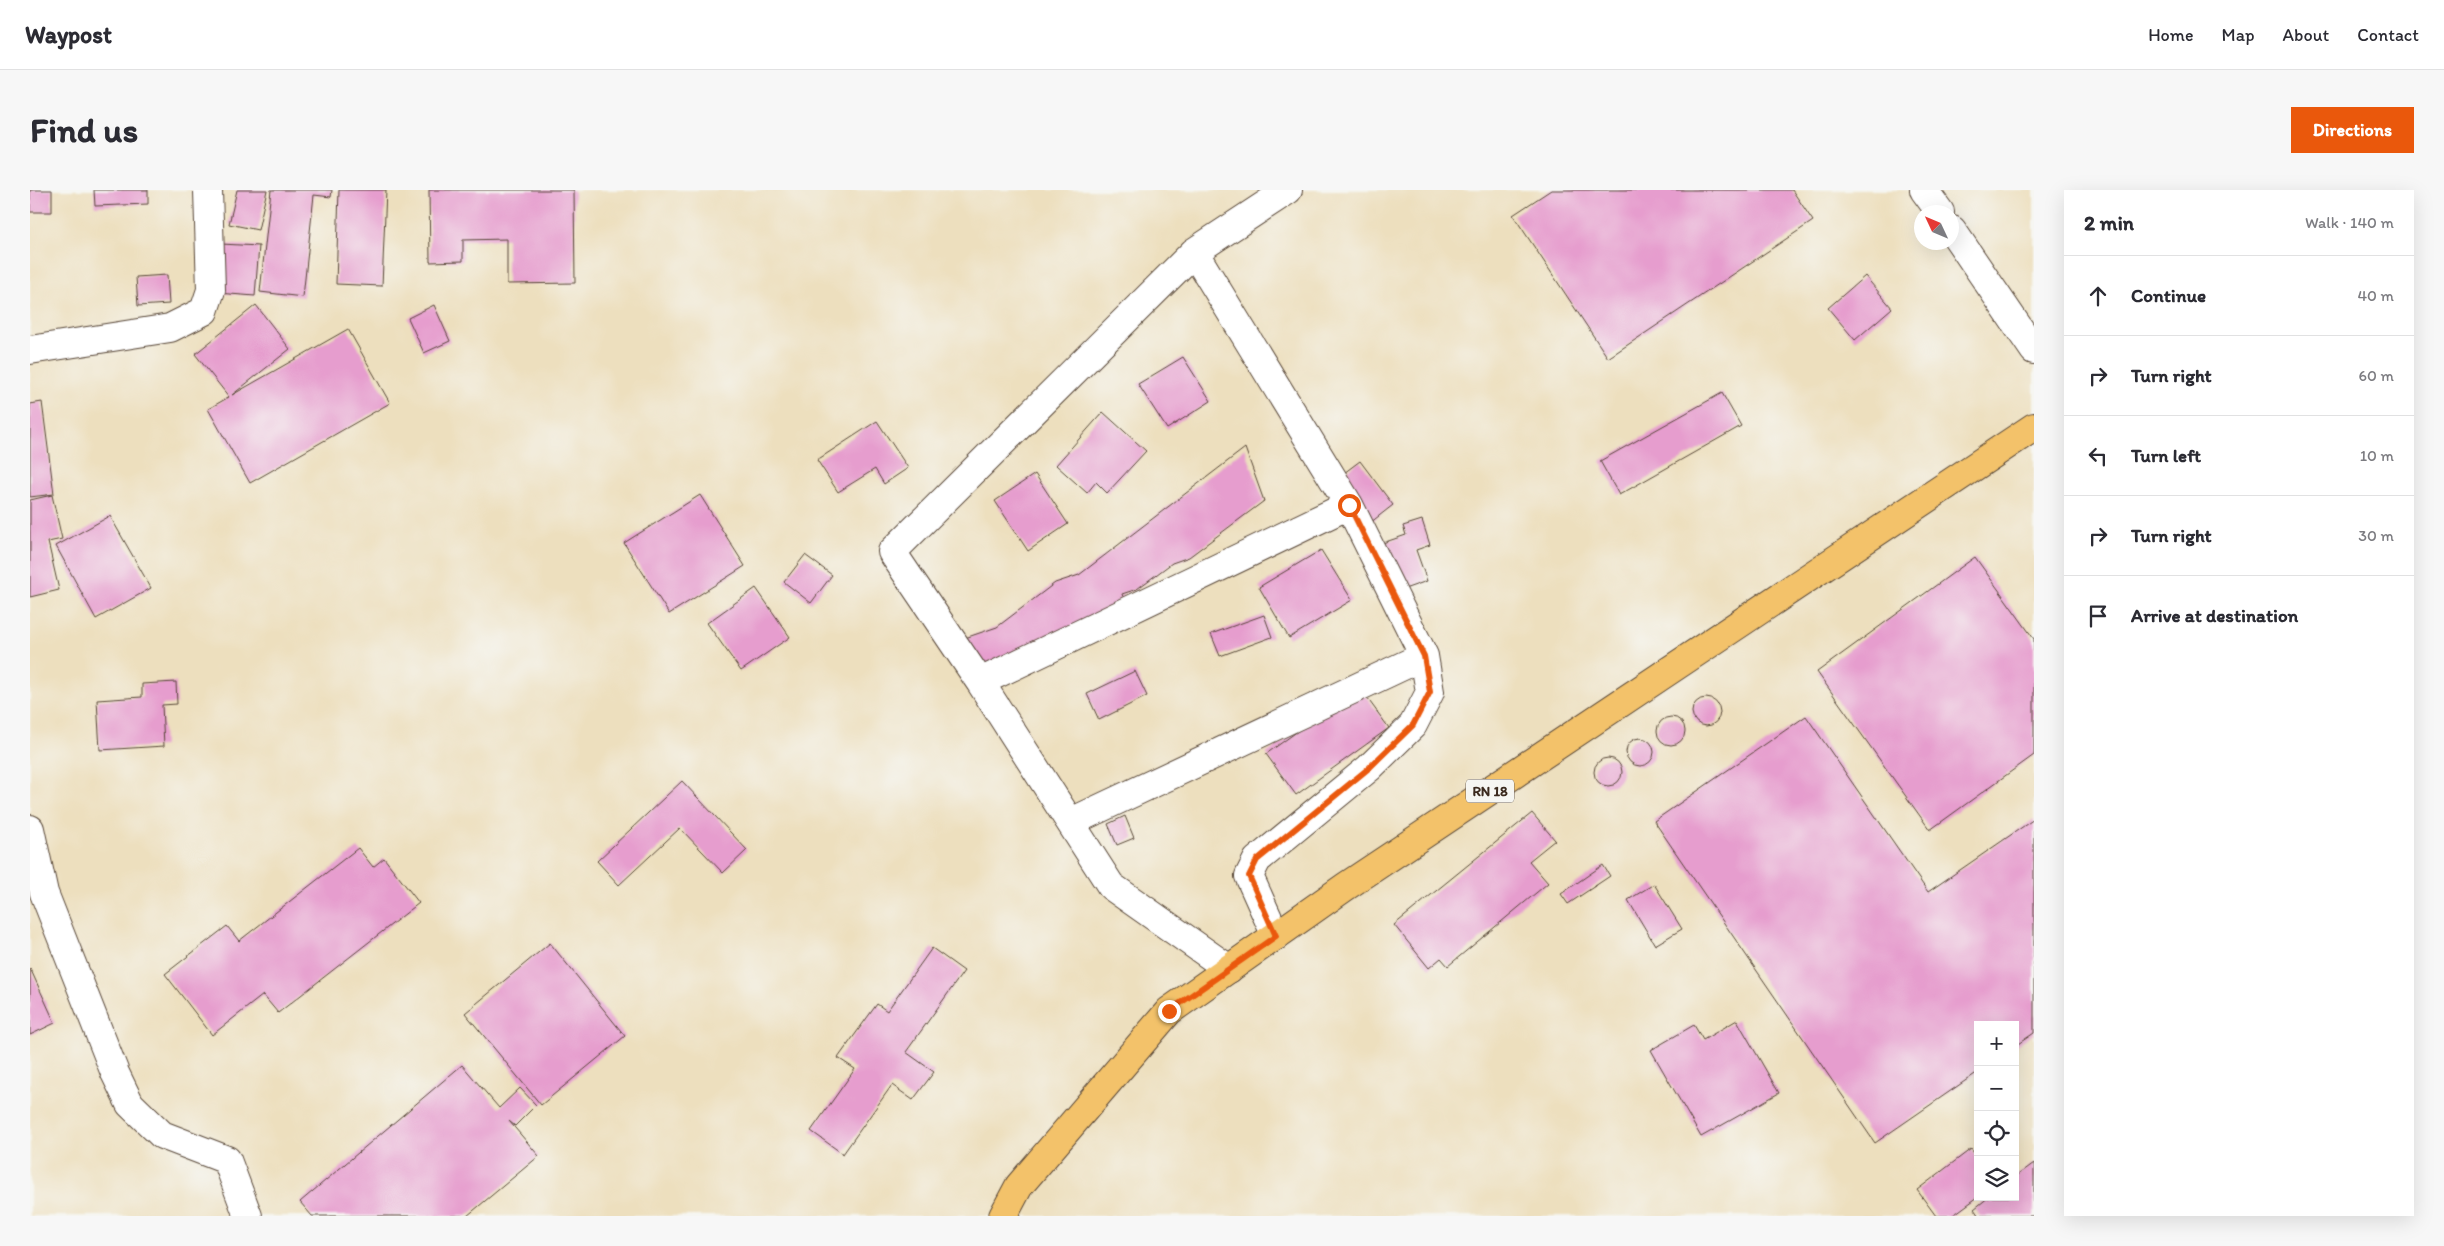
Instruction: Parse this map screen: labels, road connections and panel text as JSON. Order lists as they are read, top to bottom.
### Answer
{
  "streets": {
    "main road": ["RN 18"]
  },
  "north": "top left",
  "page": {
    "header": "Waypost",
    "nav": [
      "Home",
      "Map",
      "About",
      "Contact"
    ],
    "buttons": "Directions",
    "title": "Find us",
    "heading": ["2 min", "Walk · 140 m"],
    "list": [
      ["Continue", "40 m"],
      ["Turn right", "60 m"],
      ["Turn left", "10 m"],
      ["Turn right", "30 m"],
      "Arrive at destination"
    ],
    "map_buttons": ["+", "−"]
  }
}
